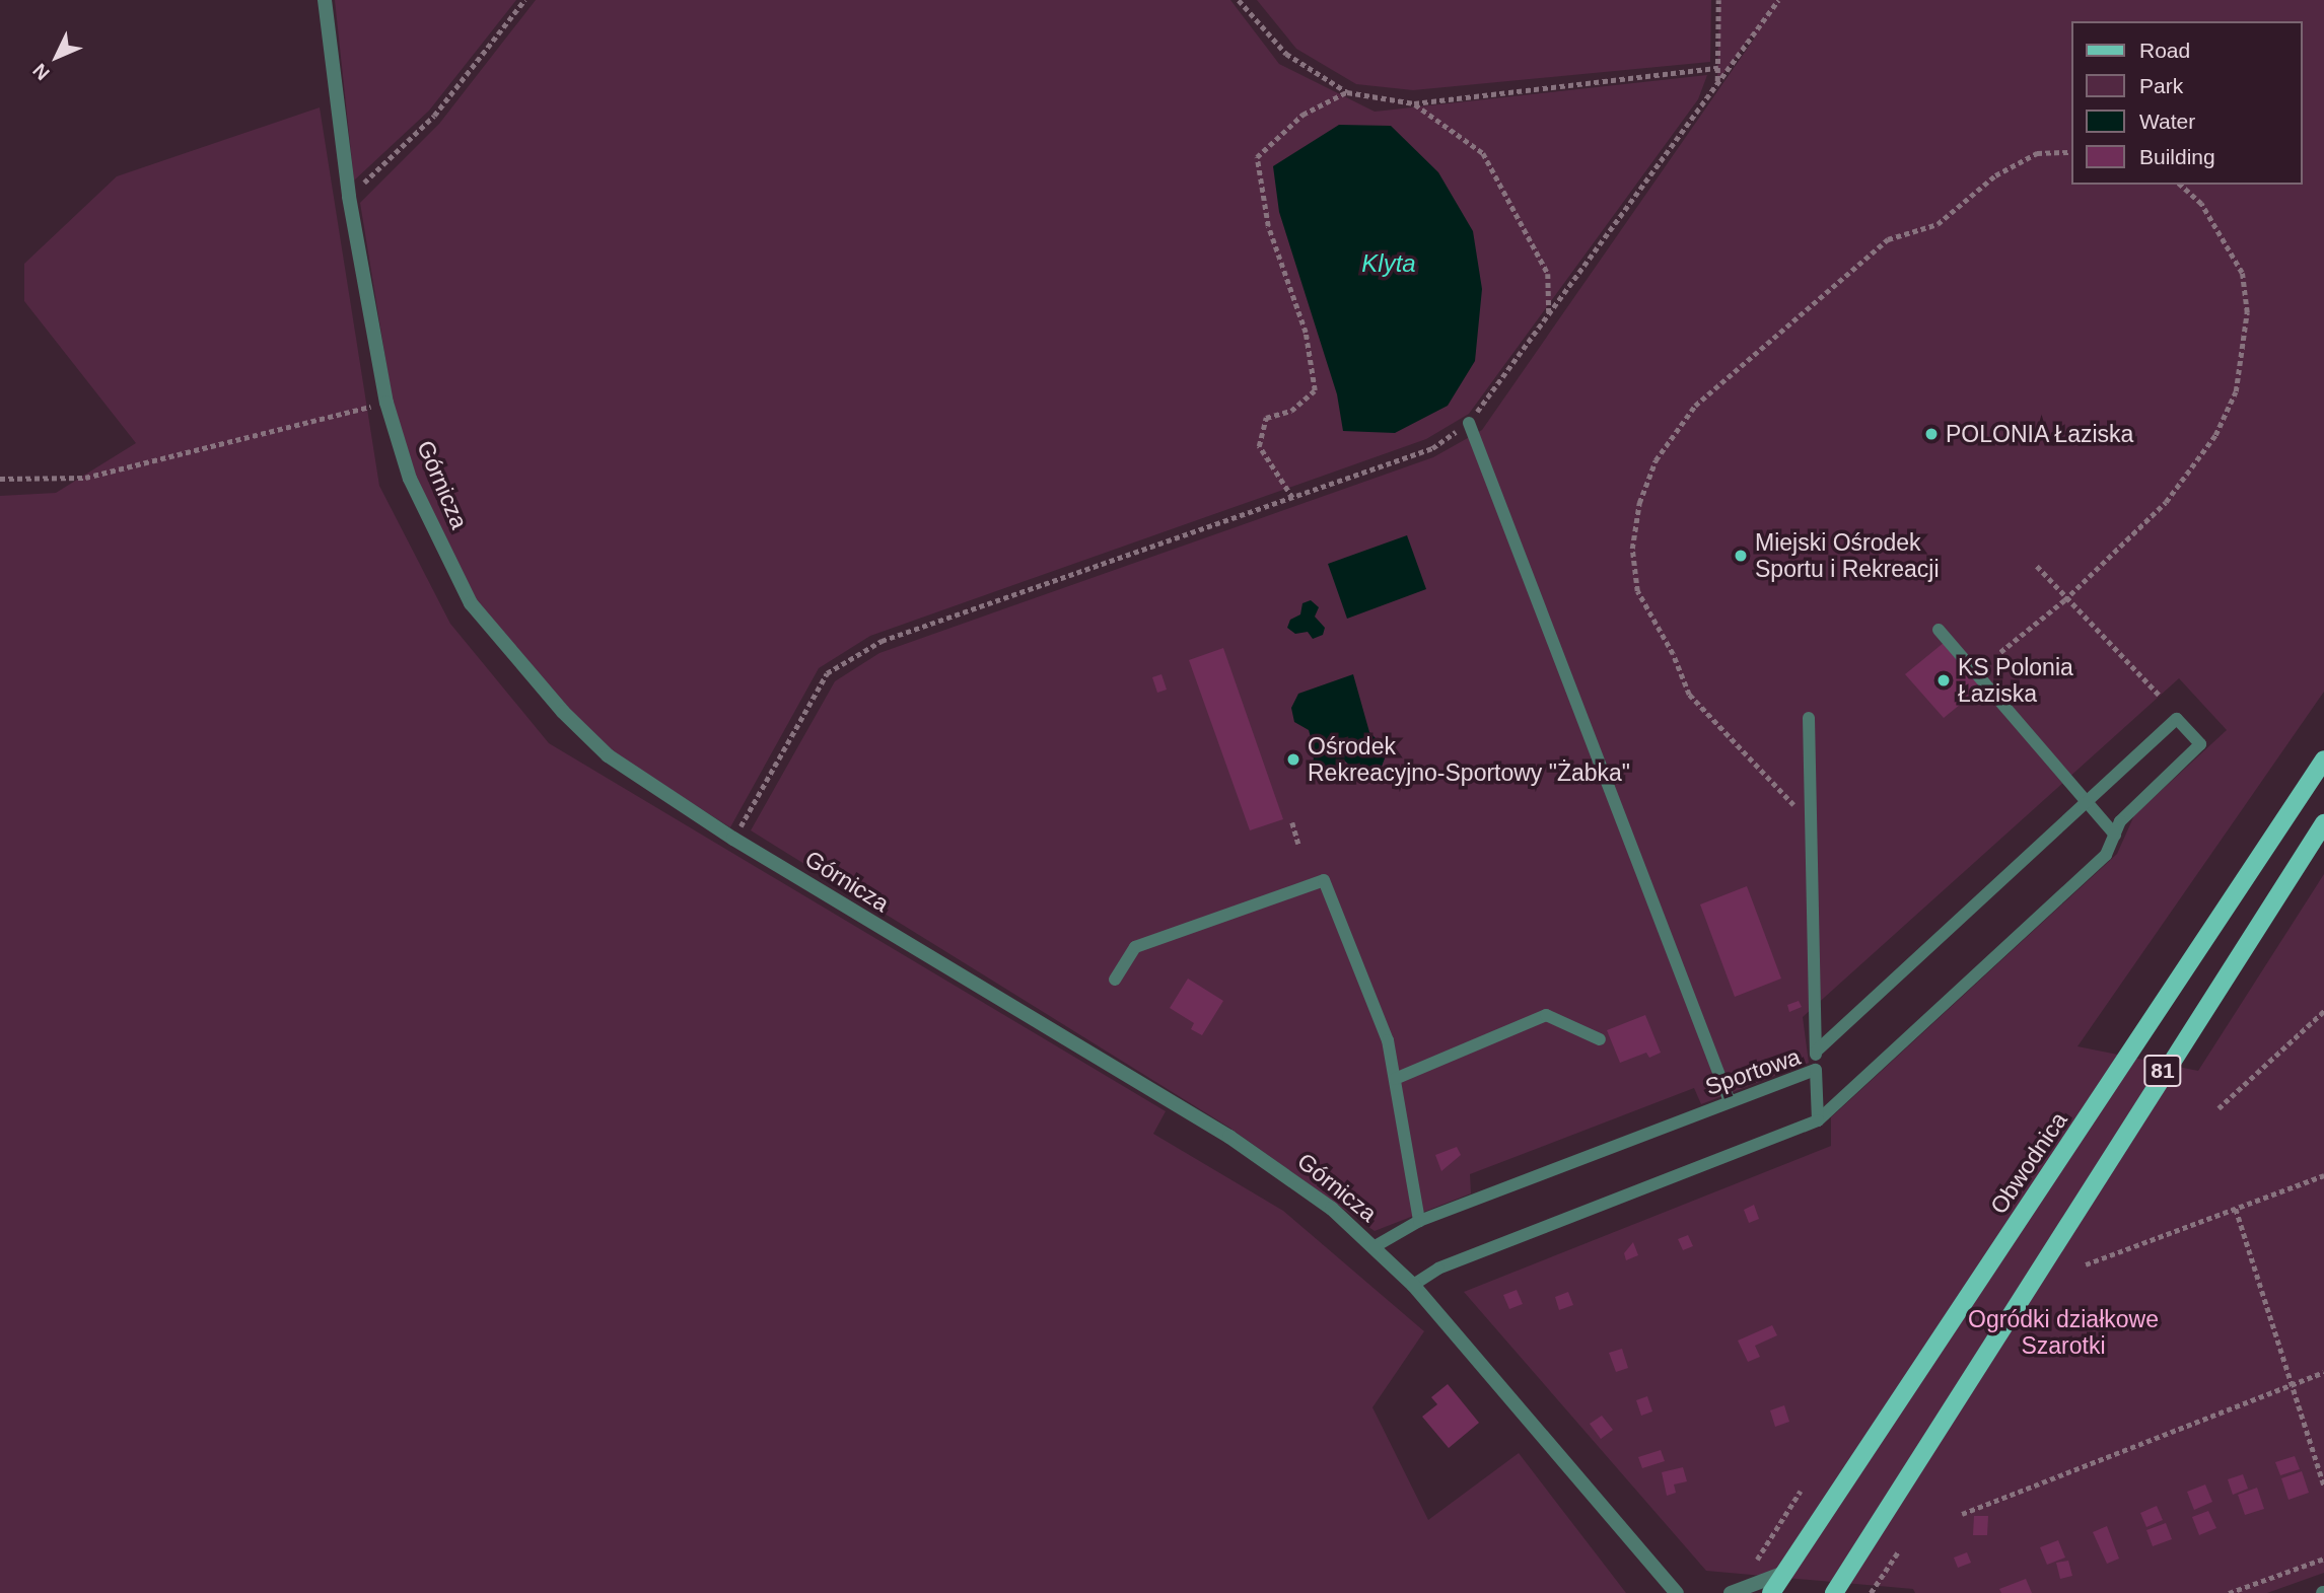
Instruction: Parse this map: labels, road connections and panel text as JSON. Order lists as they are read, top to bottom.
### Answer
{
  "streets": {
    "main road": ["81", "Obwodnica"],
    "street": ["Górnicza"],
    "lane": ["Sportowa"]
  },
  "crossings": [
    ["Górnicza", "Sportowa"]
  ],
  "water": ["Klyta"],
  "parks": ["Ogródki działkowe Szarotki"],
  "places": [
    "POLONIA Łaziska",
    "Miejski Ośrodek Sportu i Rekreacji",
    "KS Polonia Łaziska",
    "Ośrodek Rekreacyjno-Sportowy \"Żabka\""
  ],
  "legend": [
    "Road",
    "Park",
    "Water",
    "Building"
  ],
  "north": "bottom left"
}
